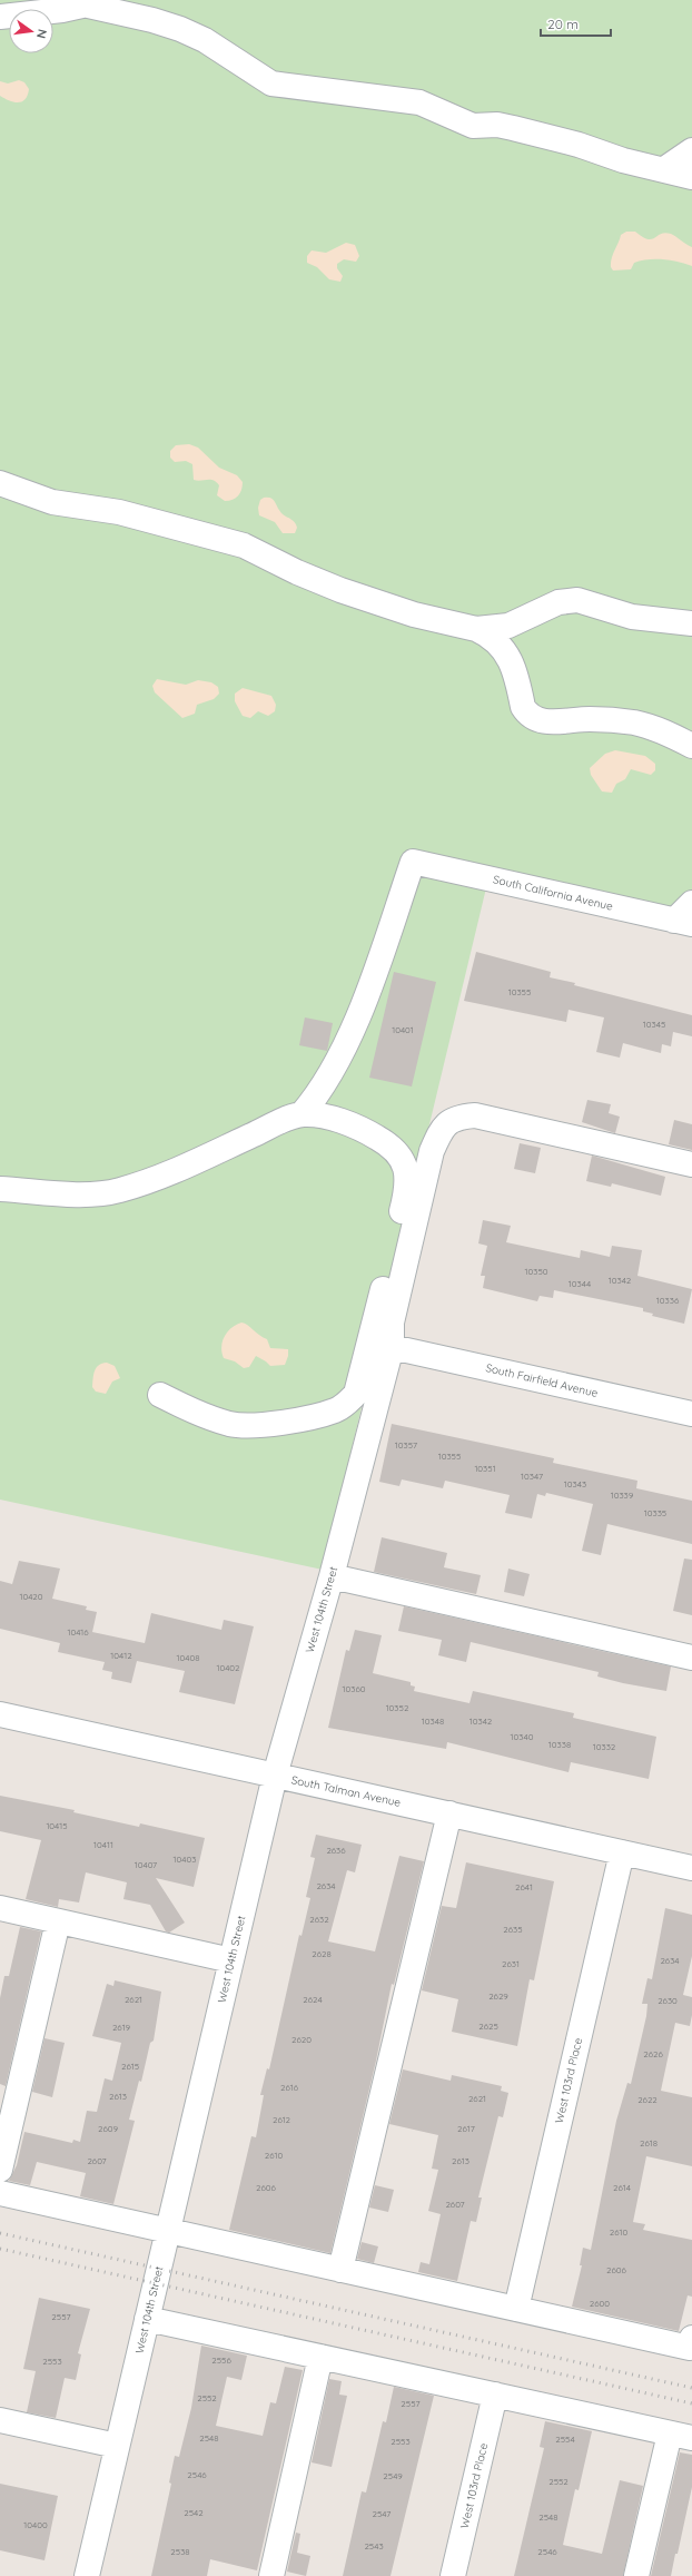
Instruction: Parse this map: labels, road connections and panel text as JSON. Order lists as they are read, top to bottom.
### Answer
{
  "streets": {
    "street": [
      "South California Avenue",
      "South Fairfield Avenue",
      "West 104th Street",
      "South Talman Avenue",
      "West 103rd Place"
    ]
  },
  "crossings": [
    ["South Fairfield Avenue", "West 104th Street"],
    ["West 104th Street", "South Talman Avenue"],
    ["South Talman Avenue", "West 103rd Place"]
  ],
  "house_numbers": [
    "10355",
    "10345",
    "10401",
    "10350",
    "10342",
    "10344",
    "10336",
    "10357",
    "10355",
    "10351",
    "10347",
    "10343",
    "10339",
    "10335",
    "10420",
    "10416",
    "10412",
    "10408",
    "10402",
    "10360",
    "10352",
    "10348",
    "10342",
    "10340",
    "10338",
    "10332",
    "10415",
    "10411",
    "2636",
    "10403",
    "10407",
    "2634",
    "2641",
    "2632",
    "2635",
    "2628",
    "2634",
    "2631",
    "2629",
    "2621",
    "2624",
    "2630",
    "2625",
    "2619",
    "2620",
    "2626",
    "2615",
    "2616",
    "2613",
    "2621",
    "2622",
    "2612",
    "2609",
    "2617",
    "2618",
    "2610",
    "2607",
    "2613",
    "2606",
    "2614",
    "2607",
    "2610",
    "2606",
    "2600",
    "2557",
    "2556",
    "2553",
    "2552",
    "2557",
    "2548",
    "2554",
    "2553",
    "2546",
    "2549",
    "2552",
    "2542",
    "2547",
    "2548",
    "10400",
    "2543",
    "2538",
    "2546"
  ],
  "scale_bar": "20 m",
  "north": "right"
}
